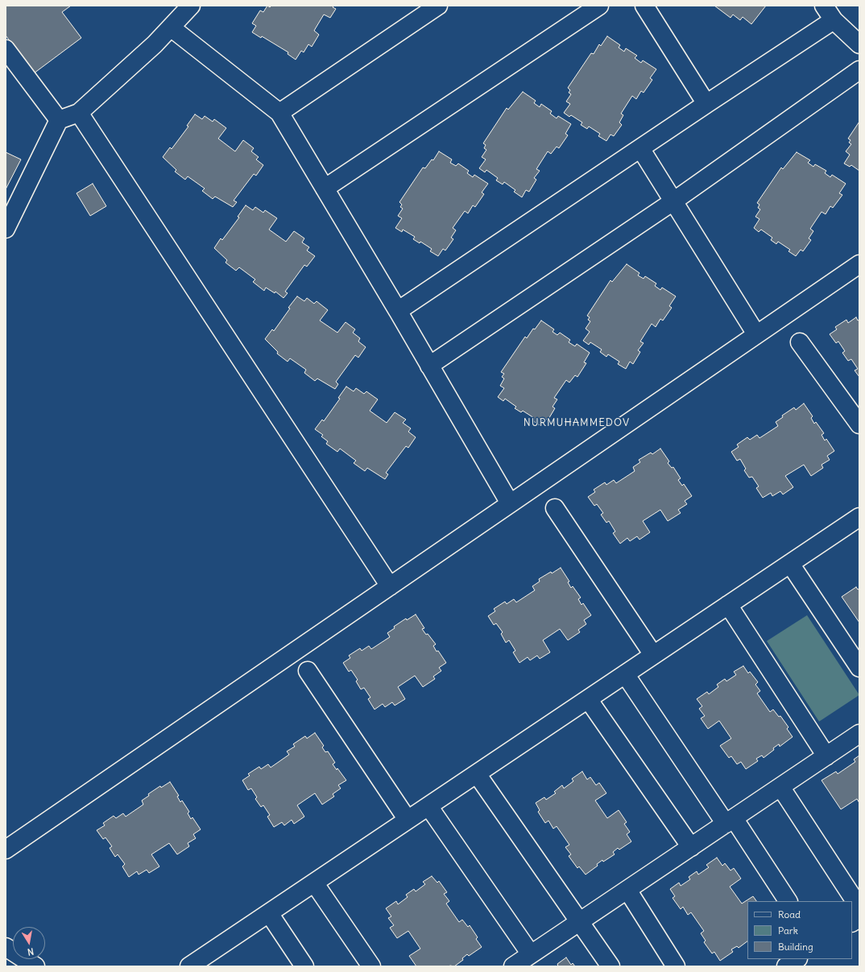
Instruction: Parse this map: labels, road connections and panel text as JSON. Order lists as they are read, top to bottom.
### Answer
{
  "districts": ["NURMUHAMMEDOV"],
  "legend": ["Road", "Park", "Building"],
  "north": "bottom"
}
